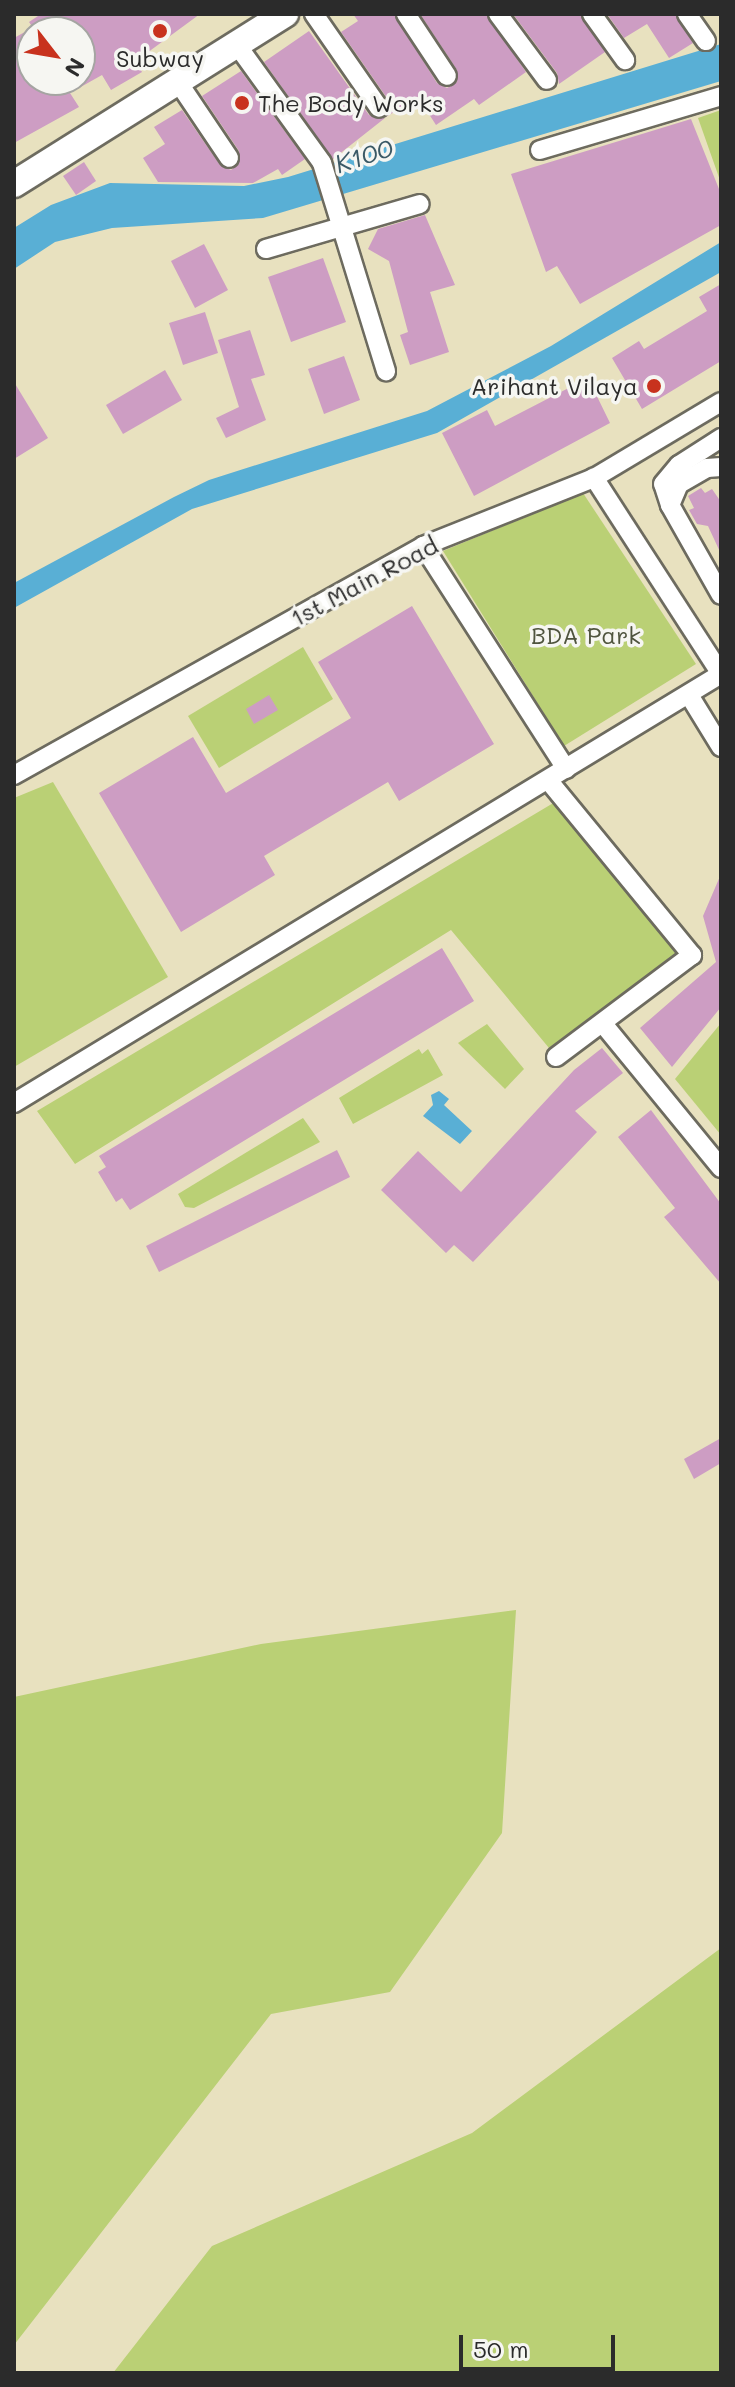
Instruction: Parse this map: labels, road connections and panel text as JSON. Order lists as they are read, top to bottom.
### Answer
{
  "streets": {
    "street": ["1st Main Road"]
  },
  "water": ["K100"],
  "parks": ["BDA Park"],
  "places": ["Subway", "The Body Works", "Arihant Vilaya"],
  "scale_bar": "50 m",
  "north": "bottom right"
}
